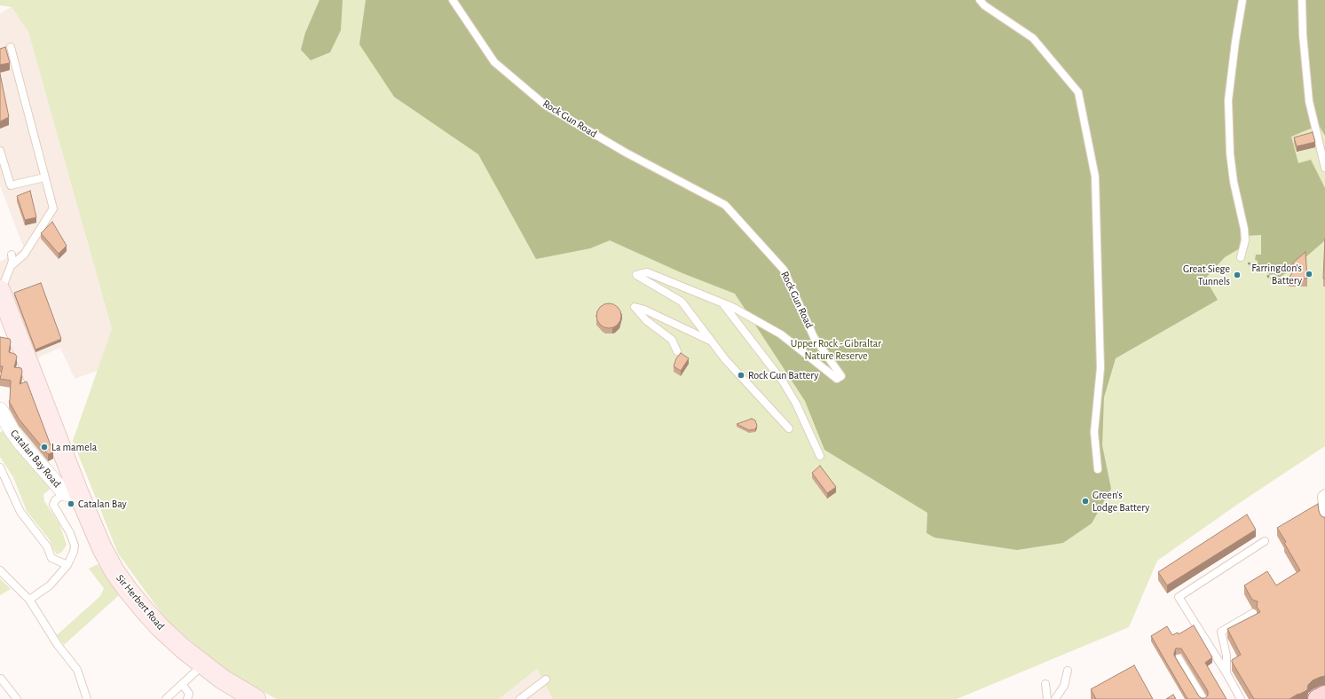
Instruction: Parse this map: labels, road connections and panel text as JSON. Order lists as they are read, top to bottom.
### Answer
{
  "streets": {
    "main road": ["Sir Herbert Road"],
    "street": ["Catalan Bay Road"],
    "lane": ["Rock Gun Road"]
  },
  "crossings": [
    ["Catalan Bay Road", "Sir Herbert Road"]
  ],
  "parks": ["Upper Rock - Gibraltar Nature Reserve"],
  "places": [
    "Farringdon's Battery",
    "Great Siege Tunnels",
    "Rock Gun Battery",
    "La mamela",
    "Green's Lodge Battery",
    "Catalan Bay"
  ]
}
